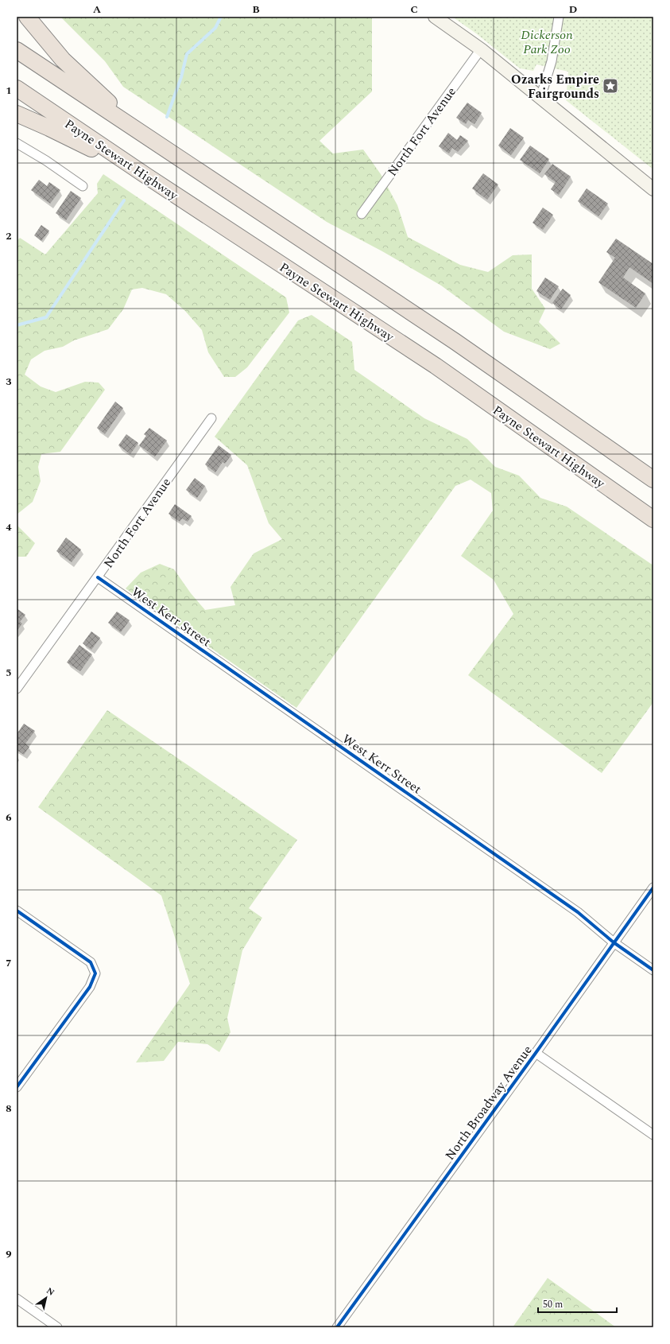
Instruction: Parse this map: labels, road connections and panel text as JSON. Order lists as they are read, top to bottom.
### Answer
{
  "streets": {
    "highway": ["Payne Stewart Highway"],
    "street": ["North Fort Avenue", "West Kerr Street", "North Broadway Avenue"]
  },
  "crossings": [
    ["North Fort Avenue", "West Kerr Street"],
    ["West Kerr Street", "North Broadway Avenue"]
  ],
  "parks": ["Dickerson Park Zoo"],
  "places": {
    "place": ["Ozarks Empire Fairgrounds"]
  },
  "scale_bar": "50 m",
  "north": "top right",
  "grid": {
    "columns": [
      "A",
      "B",
      "C",
      "D"
    ],
    "rows": [
      "1",
      "2",
      "3",
      "4",
      "5",
      "6",
      "7",
      "8",
      "9"
    ]
  }
}
